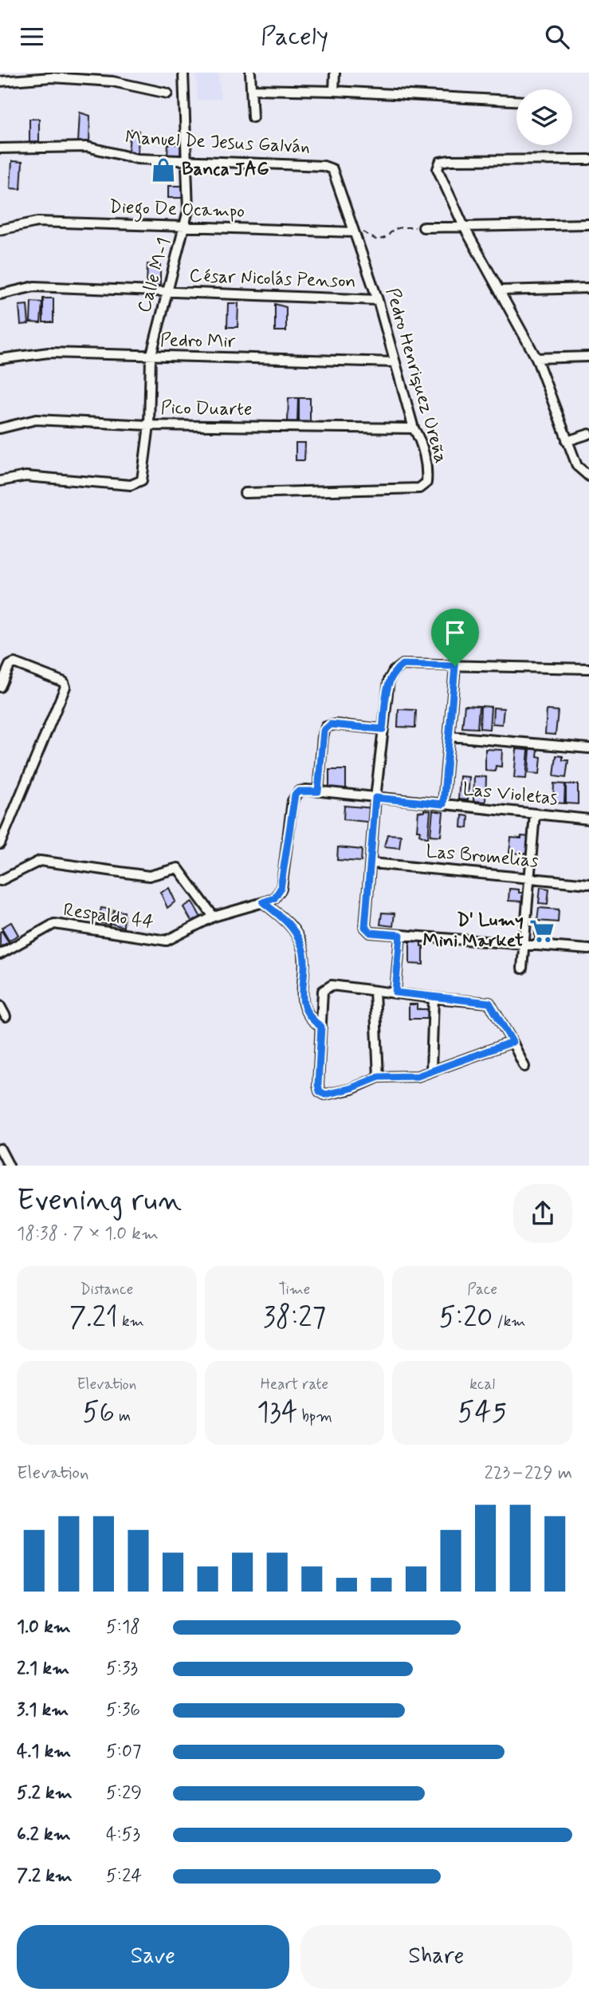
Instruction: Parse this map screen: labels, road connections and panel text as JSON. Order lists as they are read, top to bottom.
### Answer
{
  "streets": {
    "street": [
      "Manuel De Jesus Galván",
      "Diego De Ocampo",
      "Calle M-1",
      "César Nicolás Penson",
      "Pedro Mir",
      "Pedro Henriquez Ureña",
      "Pico Duarte",
      "Las Violetas",
      "Las Bromelias",
      "Respaldo 44"
    ]
  },
  "crossings": [
    ["Manuel De Jesus Galván", "Calle M-1"],
    ["Manuel De Jesus Galván", "Pedro Henriquez Ureña"],
    ["Diego De Ocampo", "Calle M-1"],
    ["Diego De Ocampo", "Pedro Henriquez Ureña"],
    ["Calle M-1", "César Nicolás Penson"],
    ["Calle M-1", "Pedro Mir"],
    ["Calle M-1", "Pico Duarte"],
    ["César Nicolás Penson", "Pedro Henriquez Ureña"],
    ["Pedro Mir", "Pedro Henriquez Ureña"],
    ["Pedro Henriquez Ureña", "Pico Duarte"],
    ["Las Violetas", "Respaldo 44"]
  ],
  "places": {
    "shop": ["Banca JAG"],
    "supermarket": ["D' Lumy Mini Market"]
  },
  "page": {
    "header": "Pacely",
    "heading": ["Evening run", "18:38 · 7 × 1.0 km"],
    "stats": [
      ["Distance", "7.21 km"],
      ["Time", "38:27"],
      ["Pace", "5:20 /km"],
      ["Elevation", "56 m"],
      ["Heart rate", "134 bpm"],
      ["kcal", "545"]
    ],
    "chart": ["Elevation", "223–229 m"],
    "list": [
      {
        "name": "1.0 km",
        "note": "5:18"
      },
      {
        "name": "2.1 km",
        "note": "5:33"
      },
      {
        "name": "3.1 km",
        "note": "5:36"
      },
      {
        "name": "4.1 km",
        "note": "5:07"
      },
      {
        "name": "5.2 km",
        "note": "5:29"
      },
      {
        "name": "6.2 km",
        "note": "4:53"
      },
      {
        "name": "7.2 km",
        "note": "5:24"
      }
    ],
    "buttons": ["Save", "Share"]
  }
}
